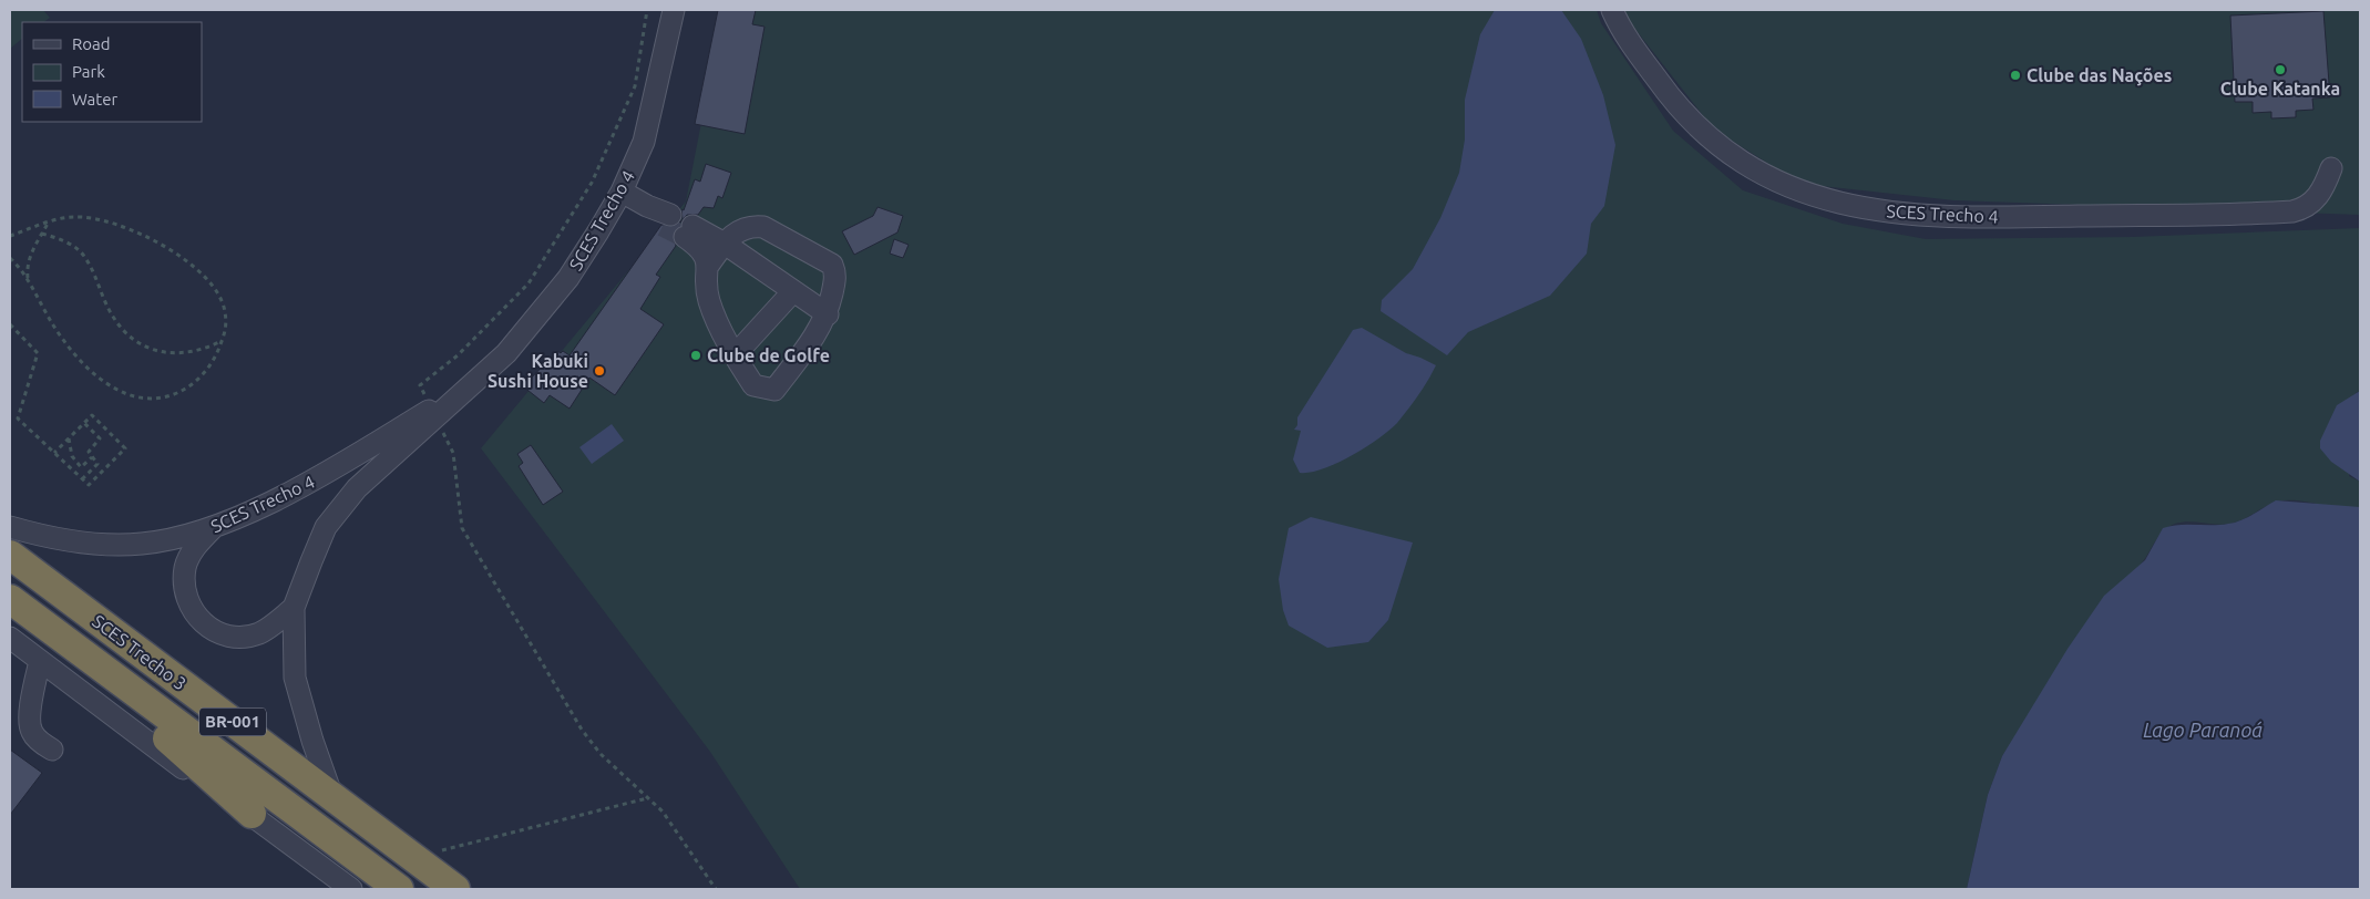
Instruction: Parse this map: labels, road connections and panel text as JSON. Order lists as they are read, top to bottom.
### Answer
{
  "streets": {
    "highway": ["SCES Trecho 3", "BR-001"],
    "street": ["SCES Trecho 4"]
  },
  "crossings": [
    ["SCES Trecho 4", "SCES Trecho 3"]
  ],
  "water": ["Lago Paranoá"],
  "places": [
    "Clube Katanka",
    "Clube das Nações",
    "Clube de Golfe",
    "Kabuki Sushi House"
  ],
  "legend": ["Road", "Park", "Water"]
}
